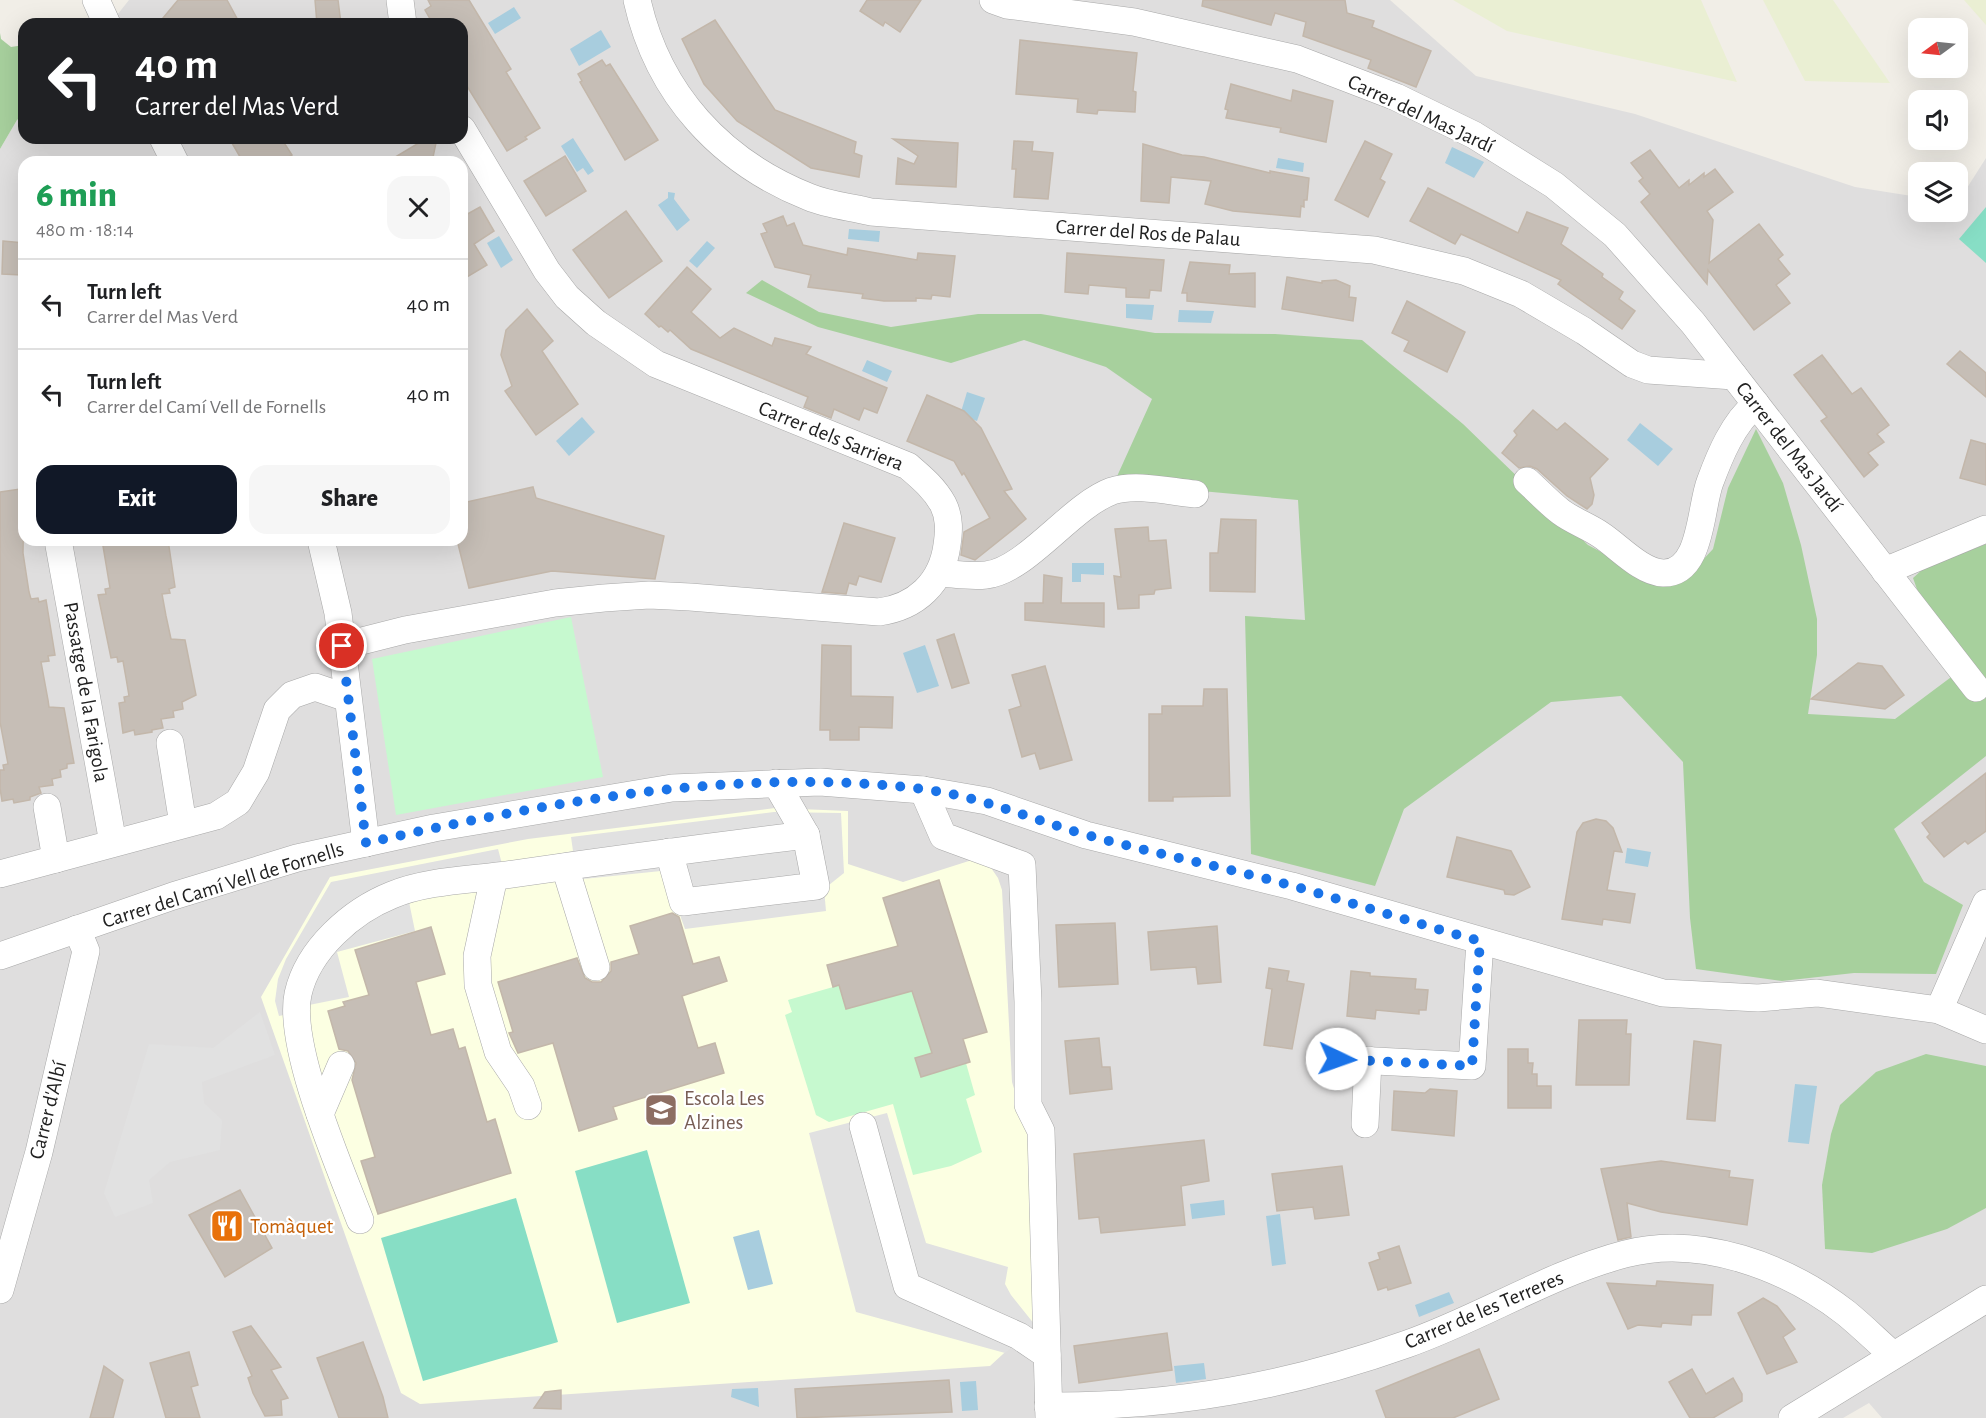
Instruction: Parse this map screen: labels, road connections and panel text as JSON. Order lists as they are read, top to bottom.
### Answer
{
  "streets": {
    "street": [
      "Carrer del Mas Jardí",
      "Carrer del Ros de Palau",
      "Carrer dels Sarriera",
      "Passatge de la Farigola",
      "Carrer del Camí Vell de Fornells",
      "Carrer d'Albí",
      "Carrer de les Terreres"
    ]
  },
  "crossings": [
    ["Carrer del Mas Jardí", "Carrer del Ros de Palau"],
    ["Carrer del Camí Vell de Fornells", "Carrer d'Albí"]
  ],
  "places": {
    "school or university": ["Escola Les Alzines"],
    "restaurant": ["Tomàquet"]
  },
  "north": "left",
  "page": {
    "turn": ["40 m", "Carrer del Mas Verd"],
    "heading": ["6 min", "480 m · 18:14"],
    "list": [
      {
        "name": "Turn left",
        "note": "Carrer del Mas Verd",
        "value": "40 m"
      },
      {
        "name": "Turn left",
        "note": "Carrer del Camí Vell de Fornells",
        "value": "40 m"
      }
    ],
    "buttons": ["Exit", "Share"]
  }
}
